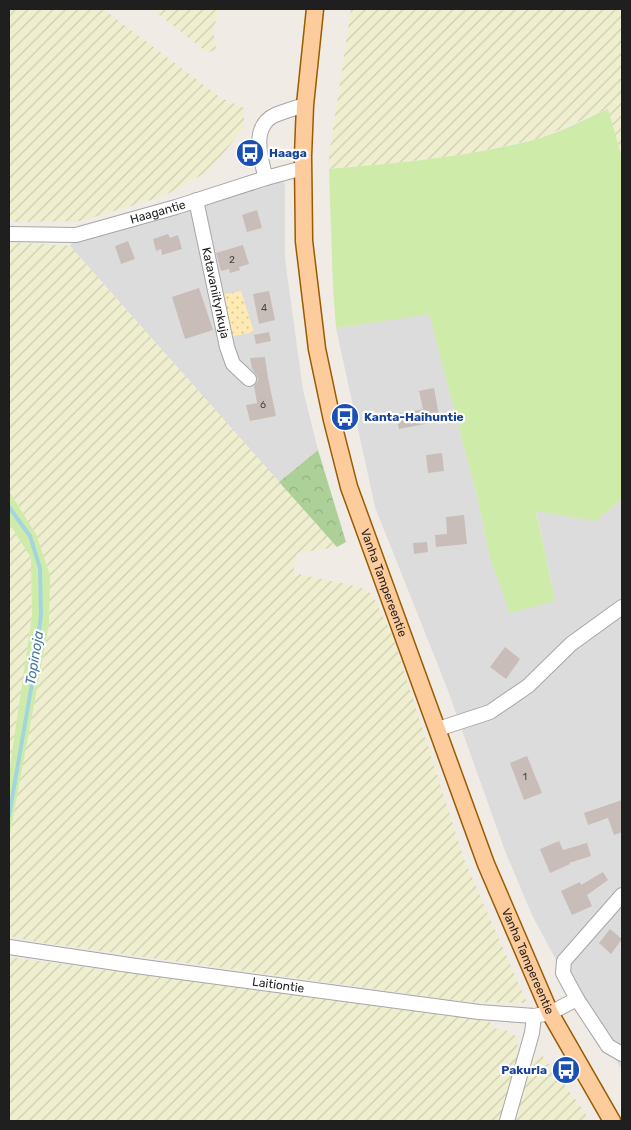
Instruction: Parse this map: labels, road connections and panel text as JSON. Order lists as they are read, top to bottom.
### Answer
{
  "streets": {
    "main road": ["Vanha Tampereentie"],
    "street": ["Haagantie", "Katavaniitynkuja", "Laitiontie"]
  },
  "crossings": [
    ["Haagantie", "Katavaniitynkuja"],
    ["Haagantie", "Vanha Tampereentie"],
    ["Vanha Tampereentie", "Laitiontie"]
  ],
  "water": ["Topinoja"],
  "places": {
    "bus stop": ["Haaga", "Kanta-Haihuntie", "Pakurla"]
  },
  "house_numbers": [
    "2",
    "4",
    "6",
    "1"
  ]
}
